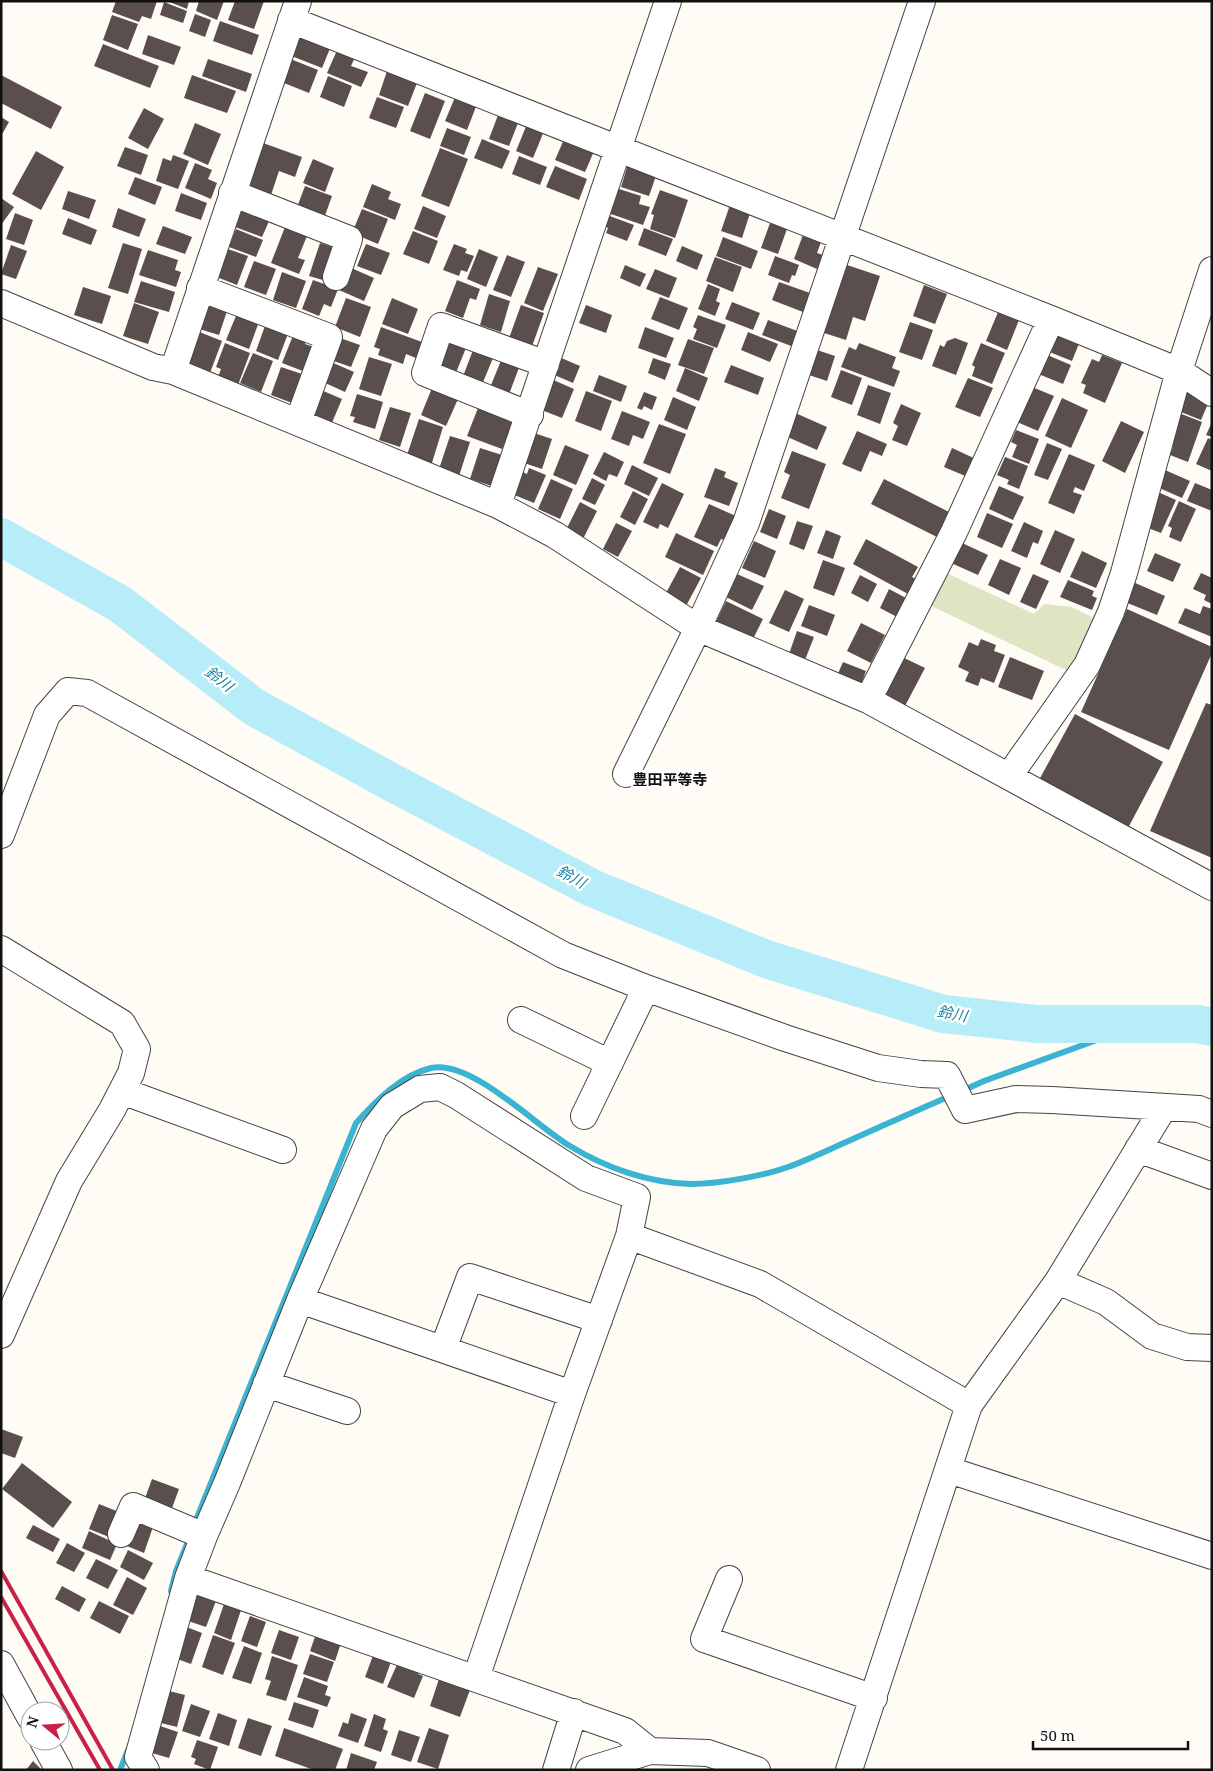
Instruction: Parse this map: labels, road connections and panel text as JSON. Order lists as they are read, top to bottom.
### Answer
{
  "districts": ["豊田平等寺"],
  "water": ["鈴川"],
  "scale_bar": "50 m",
  "north": "left"
}
